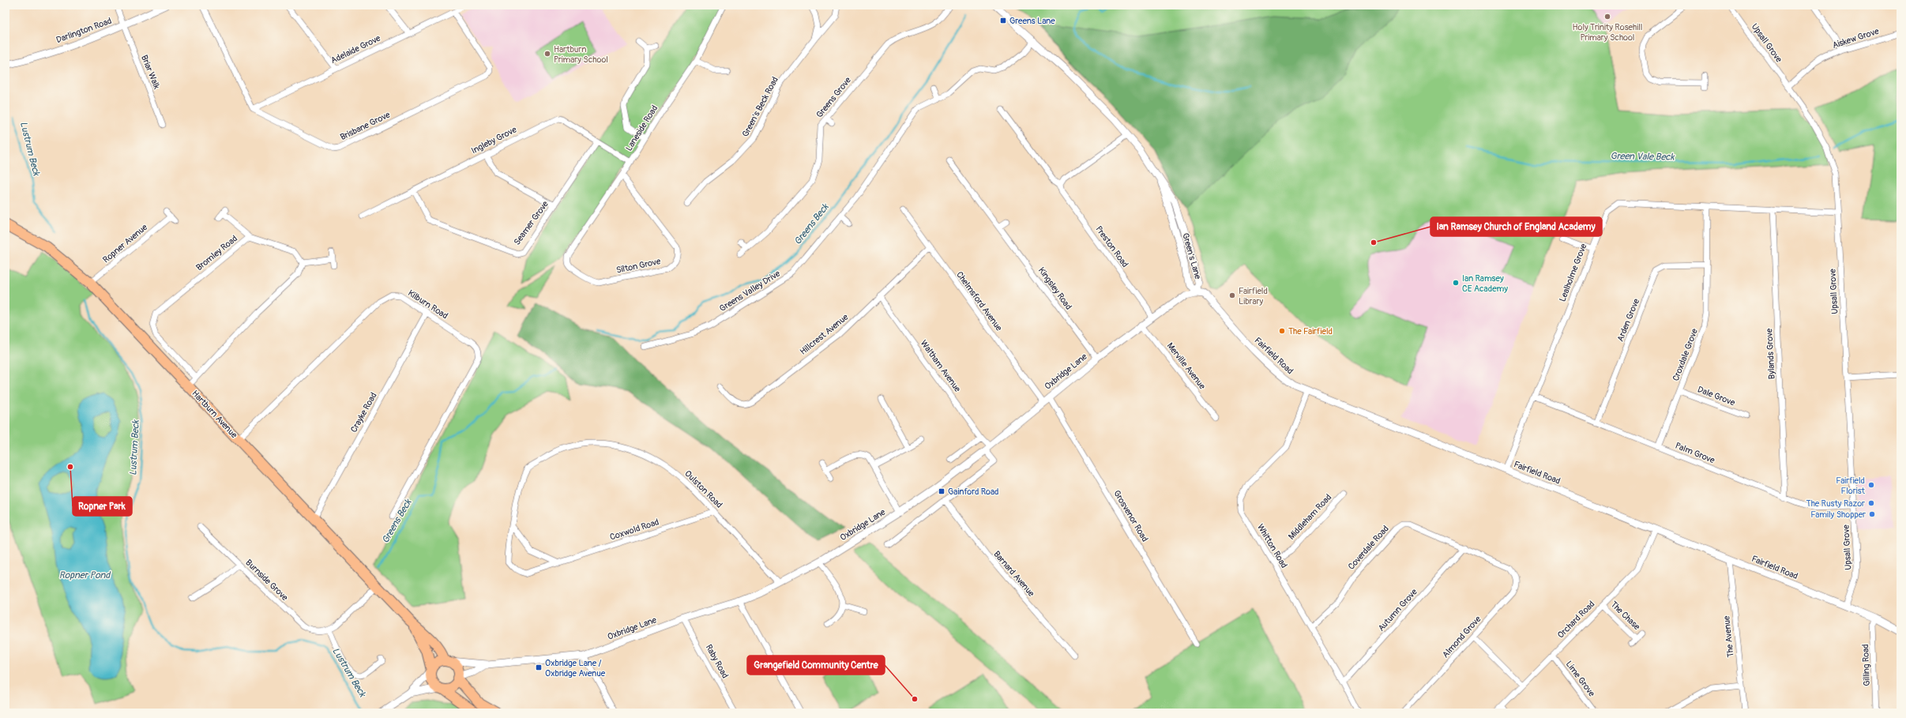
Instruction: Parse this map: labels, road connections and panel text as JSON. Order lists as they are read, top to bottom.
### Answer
{
  "streets": {
    "main road": ["Hartburn Avenue"],
    "street": [
      "Darlington Road",
      "Aiskew Grove",
      "Upsall Grove",
      "Adelaide Grove",
      "Briar Walk",
      "Greens Grove",
      "Green's Beck Road",
      "Brisbane Grove",
      "Laneside Road",
      "Ingleby Grove",
      "Seamer Grove",
      "Ropner Avenue",
      "Preston Road",
      "Bromley Road",
      "Green's Lane",
      "Silton Grove",
      "Lealholme Grove",
      "Kingsley Road",
      "Greens Valley Drive",
      "Chelmsford Avenue",
      "Kilburn Road",
      "Arden Grove",
      "Hillcrest Avenue",
      "Bylands Grove",
      "Croxdale Grove",
      "Fairfield Road",
      "Waltham Avenue",
      "Merville Avenue",
      "Oxbridge Lane",
      "Dale Grove",
      "Crayke Road",
      "Palm Grove",
      "Oulston Road",
      "Grosvenor Road",
      "Middleham Road",
      "Coxwold Road",
      "Whitton Road",
      "Coverdale Road",
      "Barnard Avenue",
      "Burnside Grove",
      "Autumn Grove",
      "The Chase",
      "Orchard Road",
      "Almond Grove",
      "The Avenue",
      "Raby Road",
      "Gilling Road",
      "Lime Grove"
    ]
  },
  "crossings": [
    ["Darlington Road", "Briar Walk"],
    ["Aiskew Grove", "Upsall Grove"],
    ["Upsall Grove", "Lealholme Grove"],
    ["Upsall Grove", "Fairfield Road"],
    ["Upsall Grove", "Palm Grove"],
    ["Adelaide Grove", "Brisbane Grove"],
    ["Laneside Road", "Ingleby Grove"],
    ["Laneside Road", "Silton Grove"],
    ["Ingleby Grove", "Seamer Grove"],
    ["Ropner Avenue", "Hartburn Avenue"],
    ["Preston Road", "Oxbridge Lane"],
    ["Bromley Road", "Hartburn Avenue"],
    ["Green's Lane", "Greens Valley Drive"],
    ["Green's Lane", "Fairfield Road"],
    ["Green's Lane", "Oxbridge Lane"],
    ["Lealholme Grove", "Bylands Grove"],
    ["Lealholme Grove", "Croxdale Grove"],
    ["Lealholme Grove", "Fairfield Road"],
    ["Lealholme Grove", "Palm Grove"],
    ["Kingsley Road", "Oxbridge Lane"],
    ["Chelmsford Avenue", "Hillcrest Avenue"],
    ["Chelmsford Avenue", "Oxbridge Lane"],
    ["Kilburn Road", "Crayke Road"],
    ["Kilburn Road", "Hartburn Avenue"],
    ["Arden Grove", "Croxdale Grove"],
    ["Arden Grove", "Palm Grove"],
    ["Hillcrest Avenue", "Waltham Avenue"],
    ["Bylands Grove", "Palm Grove"],
    ["Croxdale Grove", "Dale Grove"],
    ["Croxdale Grove", "Palm Grove"],
    ["Fairfield Road", "Oxbridge Lane"],
    ["Fairfield Road", "Whitton Road"],
    ["Fairfield Road", "Orchard Road"],
    ["Fairfield Road", "The Avenue"],
    ["Fairfield Road", "Gilling Road"],
    ["Waltham Avenue", "Oxbridge Lane"],
    ["Merville Avenue", "Oxbridge Lane"],
    ["Oxbridge Lane", "Hartburn Avenue"],
    ["Oxbridge Lane", "Oulston Road"],
    ["Oxbridge Lane", "Grosvenor Road"],
    ["Oxbridge Lane", "Raby Road"],
    ["Crayke Road", "Hartburn Avenue"],
    ["Oulston Road", "Coxwold Road"],
    ["Middleham Road", "Whitton Road"],
    ["Whitton Road", "Coverdale Road"],
    ["Whitton Road", "Autumn Grove"],
    ["Coverdale Road", "Autumn Grove"],
    ["Coverdale Road", "Almond Grove"],
    ["The Chase", "Orchard Road"],
    ["Orchard Road", "Lime Grove"]
  ],
  "water": [
    "Lustrum Beck",
    "Green Vale Beck",
    "Greens Beck",
    "Ropner Pond"
  ],
  "places": {
    "other": [
      "Holy Trinity Rosehill Primary School",
      "Hartburn Primary School",
      "Ian Ramsey Church of England Academy",
      "Ian Ramsey CE Academy",
      "Fairfield Library",
      "The Fairfield",
      "Ropner Park",
      "Fairfield Florist",
      "The Rusty Razor",
      "Family Shopper",
      "Grangefield Community Centre"
    ],
    "transit": ["Greens Lane", "Gainford Road", "Oxbridge Lane / Oxbridge Avenue"]
  }
}
